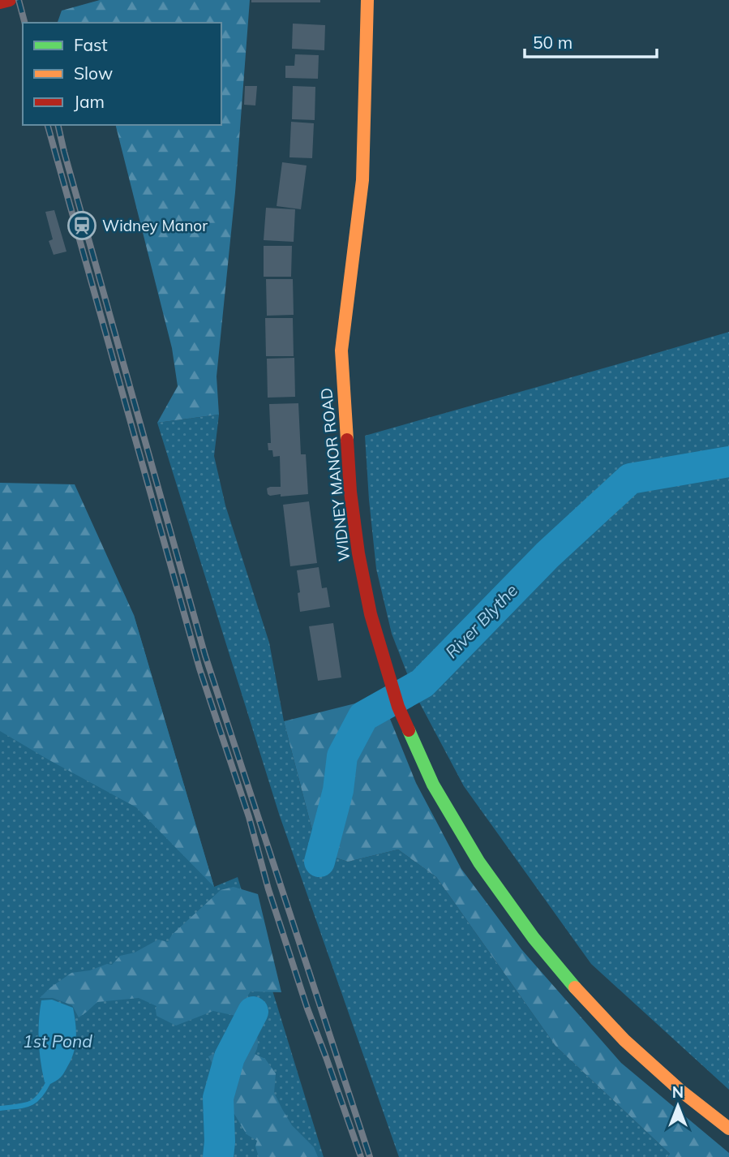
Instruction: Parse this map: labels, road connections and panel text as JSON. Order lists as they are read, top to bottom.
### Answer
{
  "streets": {
    "street": ["WIDNEY MANOR ROAD"]
  },
  "water": ["River Blythe", "1st Pond"],
  "places": {
    "station": ["Widney Manor"]
  },
  "legend": ["Fast", "Slow", "Jam"],
  "scale_bar": "50 m",
  "north": "top"
}
